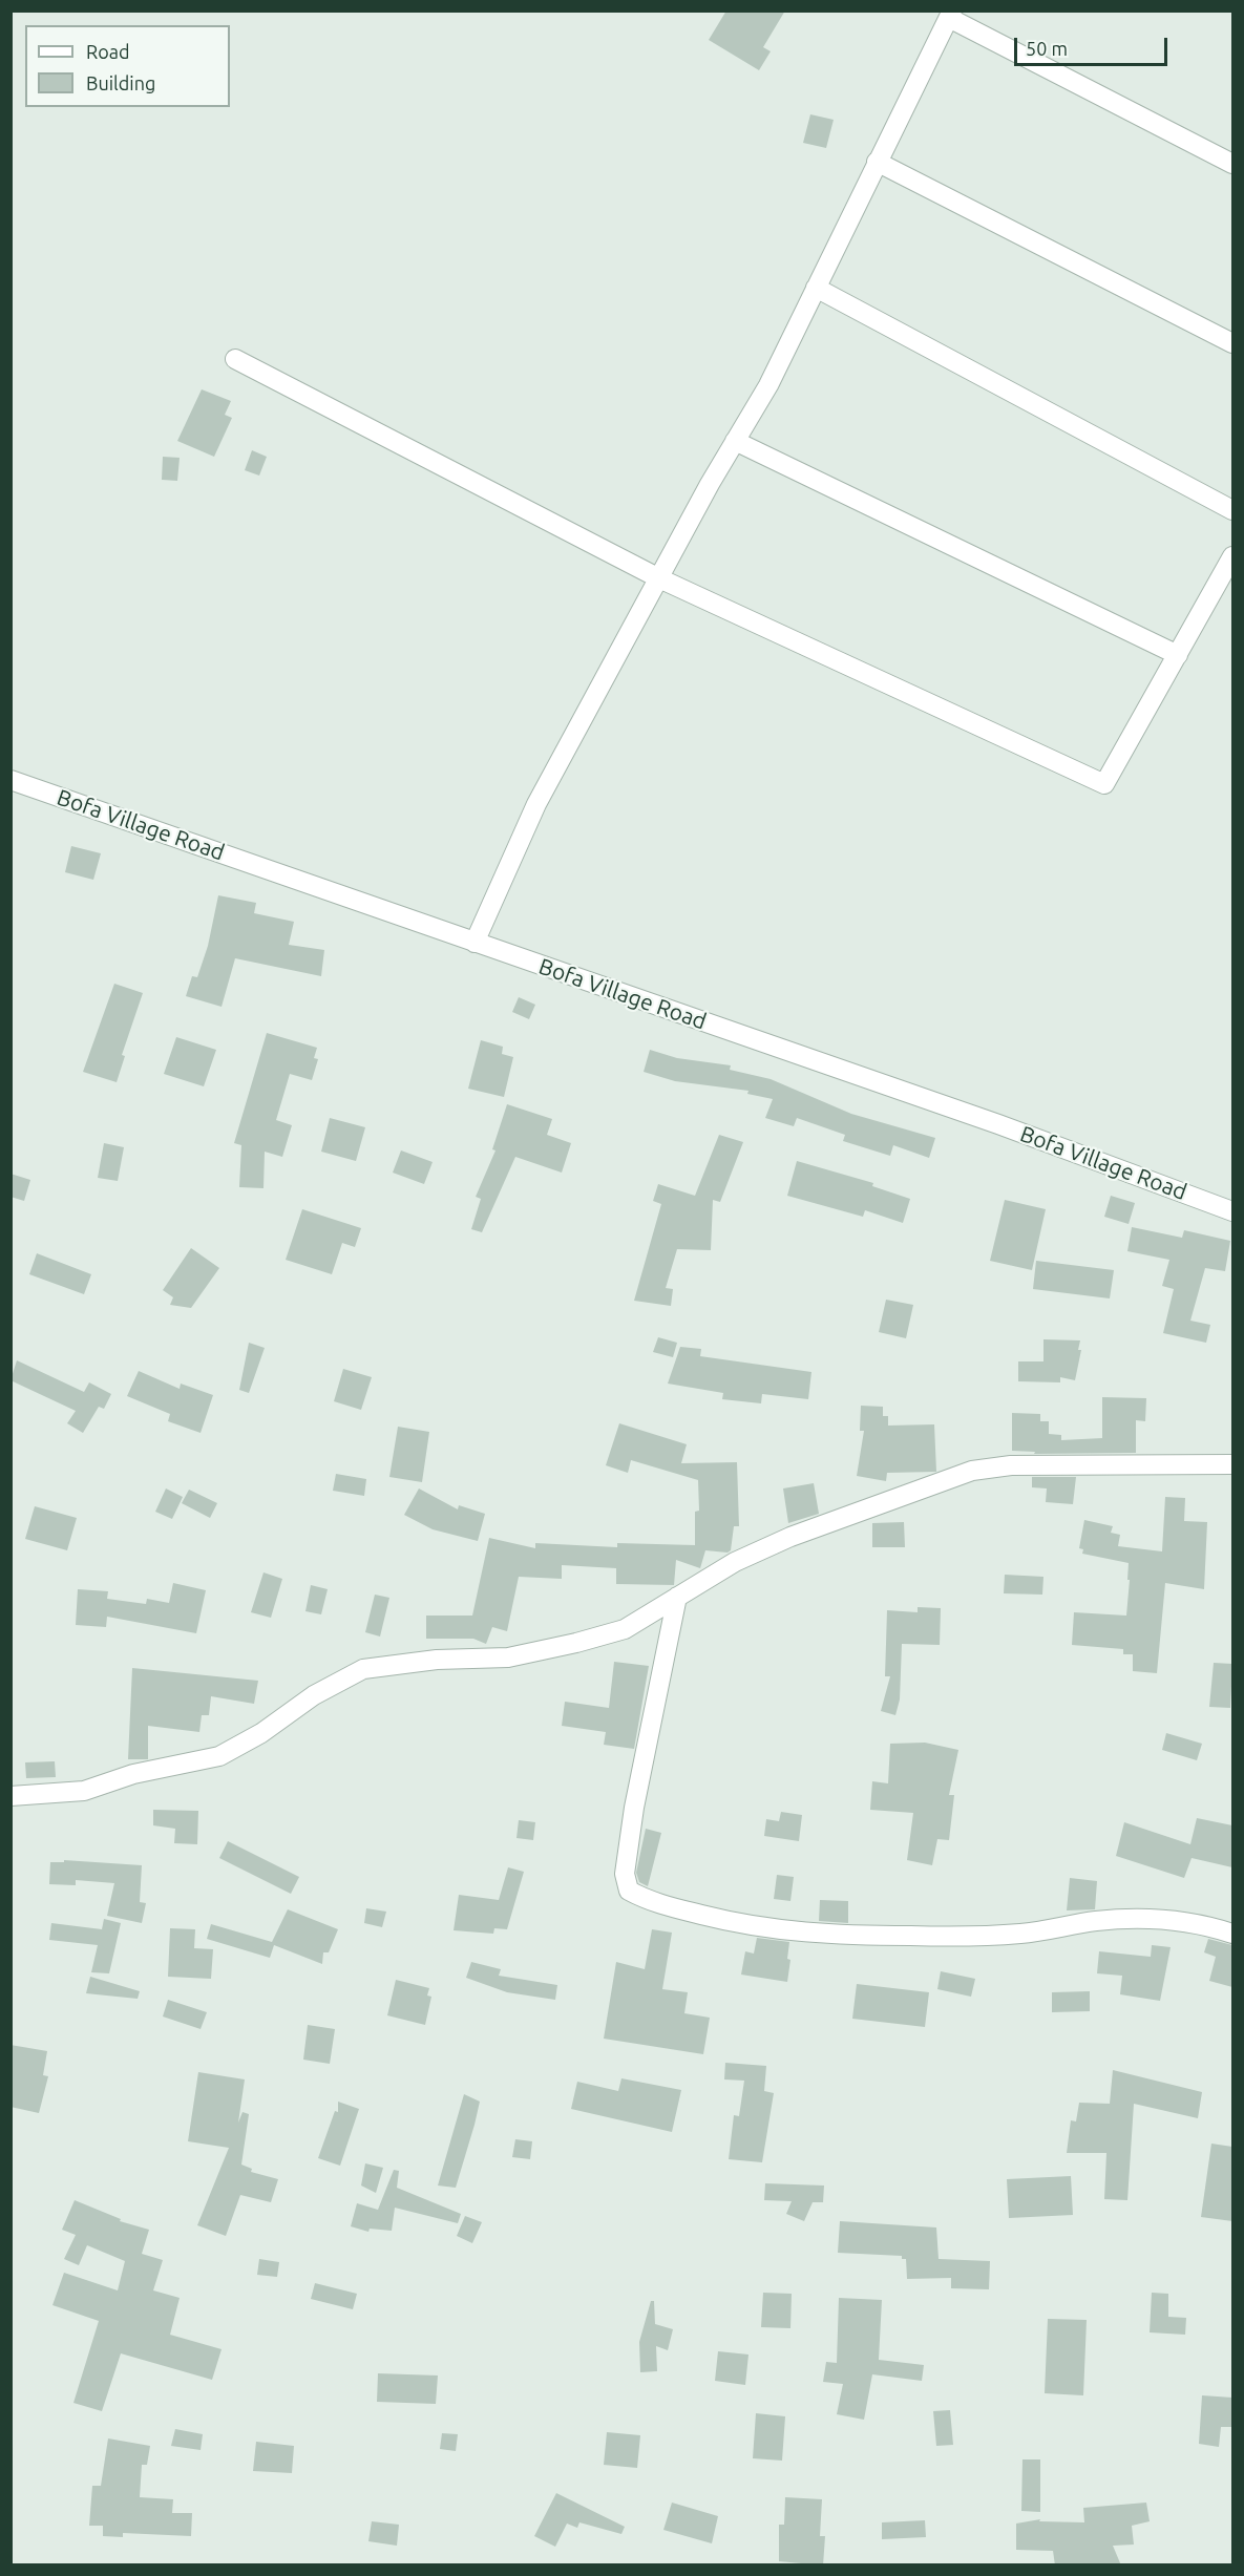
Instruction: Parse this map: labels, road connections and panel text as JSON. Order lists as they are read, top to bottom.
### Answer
{
  "streets": {
    "street": ["Bofa Village Road"]
  },
  "legend": ["Road", "Building"],
  "scale_bar": "50 m"
}
